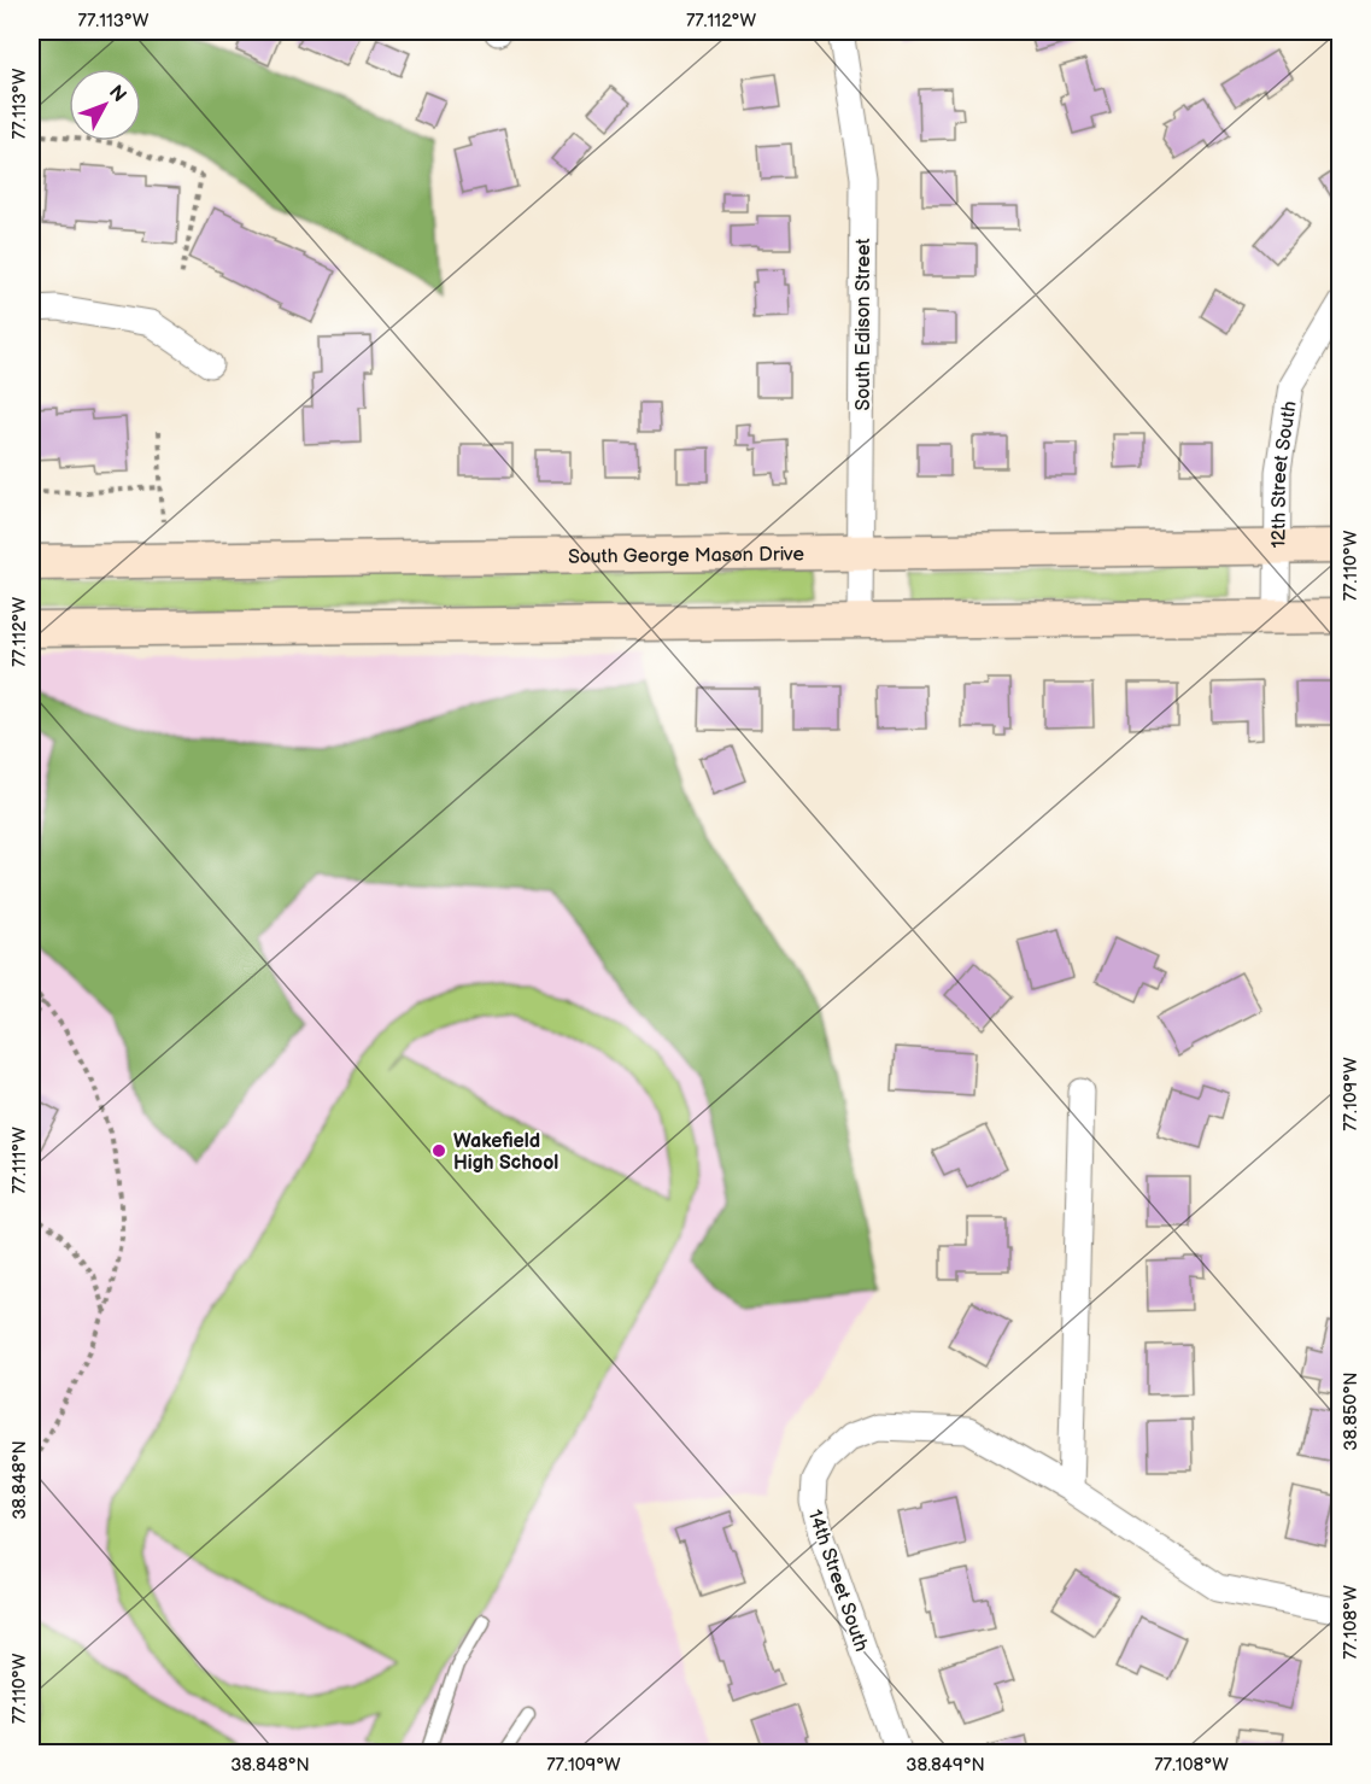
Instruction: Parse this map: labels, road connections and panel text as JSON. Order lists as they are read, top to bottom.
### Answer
{
  "streets": {
    "main road": ["South George Mason Drive"],
    "street": ["South Edison Street", "12th Street South", "14th Street South"]
  },
  "crossings": [
    ["South Edison Street", "South George Mason Drive"],
    ["12th Street South", "South George Mason Drive"]
  ],
  "places": ["Wakefield High School"],
  "north": "top right",
  "coordinates": [
    "77.113°W",
    "77.112°W",
    "77.110°W",
    "77.109°W",
    "77.111°W",
    "38.850°N",
    "38.848°N",
    "77.108°W",
    "38.849°N"
  ]
}
